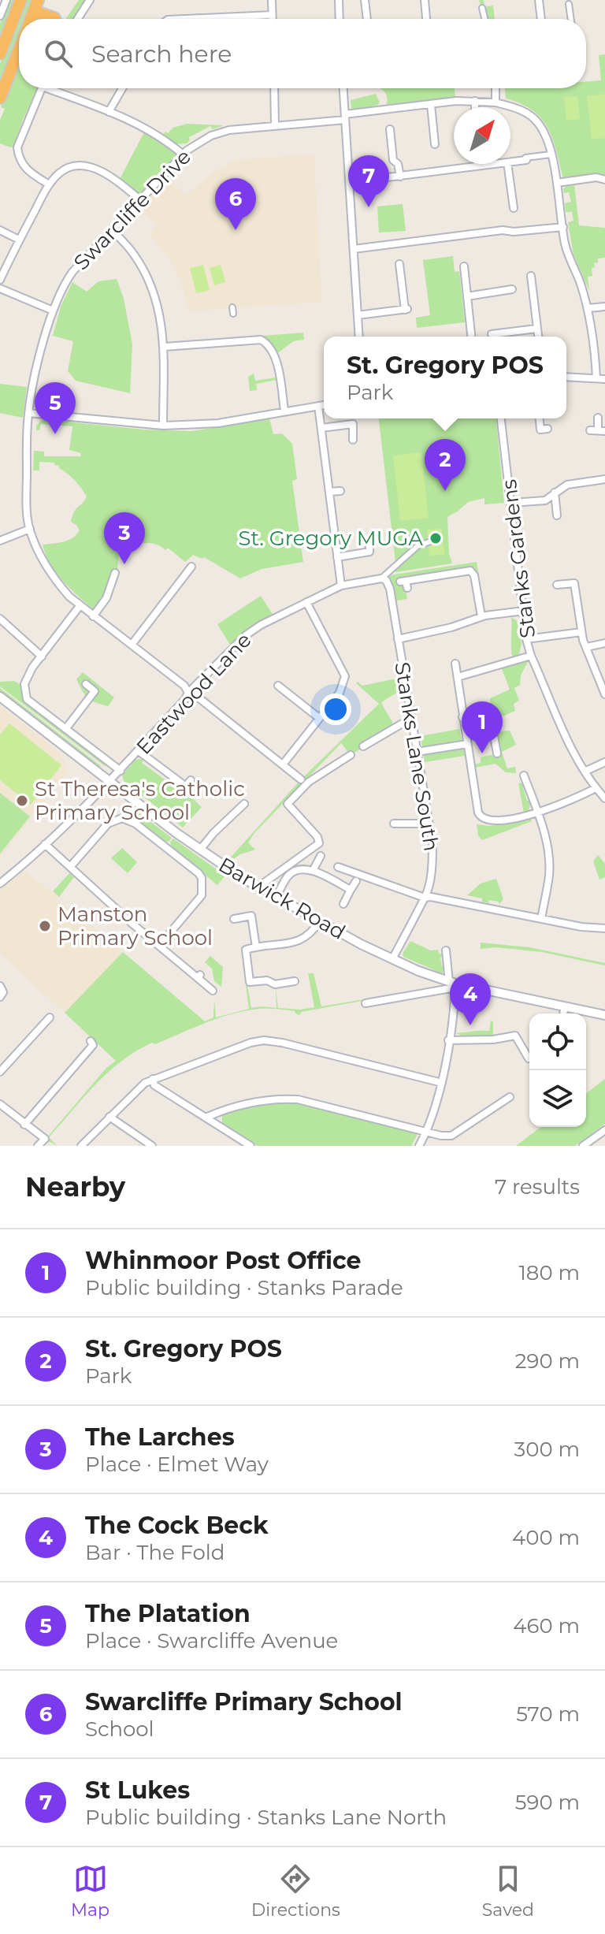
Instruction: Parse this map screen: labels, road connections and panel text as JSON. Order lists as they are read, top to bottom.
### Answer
{
  "streets": {
    "street": [
      "Swarcliffe Drive",
      "Stanks Gardens",
      "Eastwood Lane",
      "Stanks Lane South",
      "Barwick Road"
    ]
  },
  "crossings": [
    ["Swarcliffe Drive", "Eastwood Lane"],
    ["Eastwood Lane", "Stanks Lane South"],
    ["Eastwood Lane", "Barwick Road"],
    ["Stanks Lane South", "Barwick Road"]
  ],
  "places": ["St. Gregory MUGA", "St Theresa's Catholic Primary School", "Manston Primary School"],
  "north": "top right",
  "page": {
    "search": "Search here",
    "pins": [
      "7",
      "6",
      "5",
      "2",
      "3",
      "1",
      "4"
    ],
    "popup": ["St. Gregory POS", "Park"],
    "heading": ["Nearby", "7 results"],
    "list": [
      {
        "mark": "1",
        "name": "Whinmoor Post Office",
        "note": "Public building · Stanks Parade",
        "value": "180 m"
      },
      {
        "mark": "2",
        "name": "St. Gregory POS",
        "note": "Park",
        "value": "290 m"
      },
      {
        "mark": "3",
        "name": "The Larches",
        "note": "Place · Elmet Way",
        "value": "300 m"
      },
      {
        "mark": "4",
        "name": "The Cock Beck",
        "note": "Bar · The Fold",
        "value": "400 m"
      },
      {
        "mark": "5",
        "name": "The Platation",
        "note": "Place · Swarcliffe Avenue",
        "value": "460 m"
      },
      {
        "mark": "6",
        "name": "Swarcliffe Primary School",
        "note": "School",
        "value": "570 m"
      },
      {
        "mark": "7",
        "name": "St Lukes",
        "note": "Public building · Stanks Lane North",
        "value": "590 m"
      }
    ],
    "nav": ["Map", "Directions", "Saved"]
  }
}
